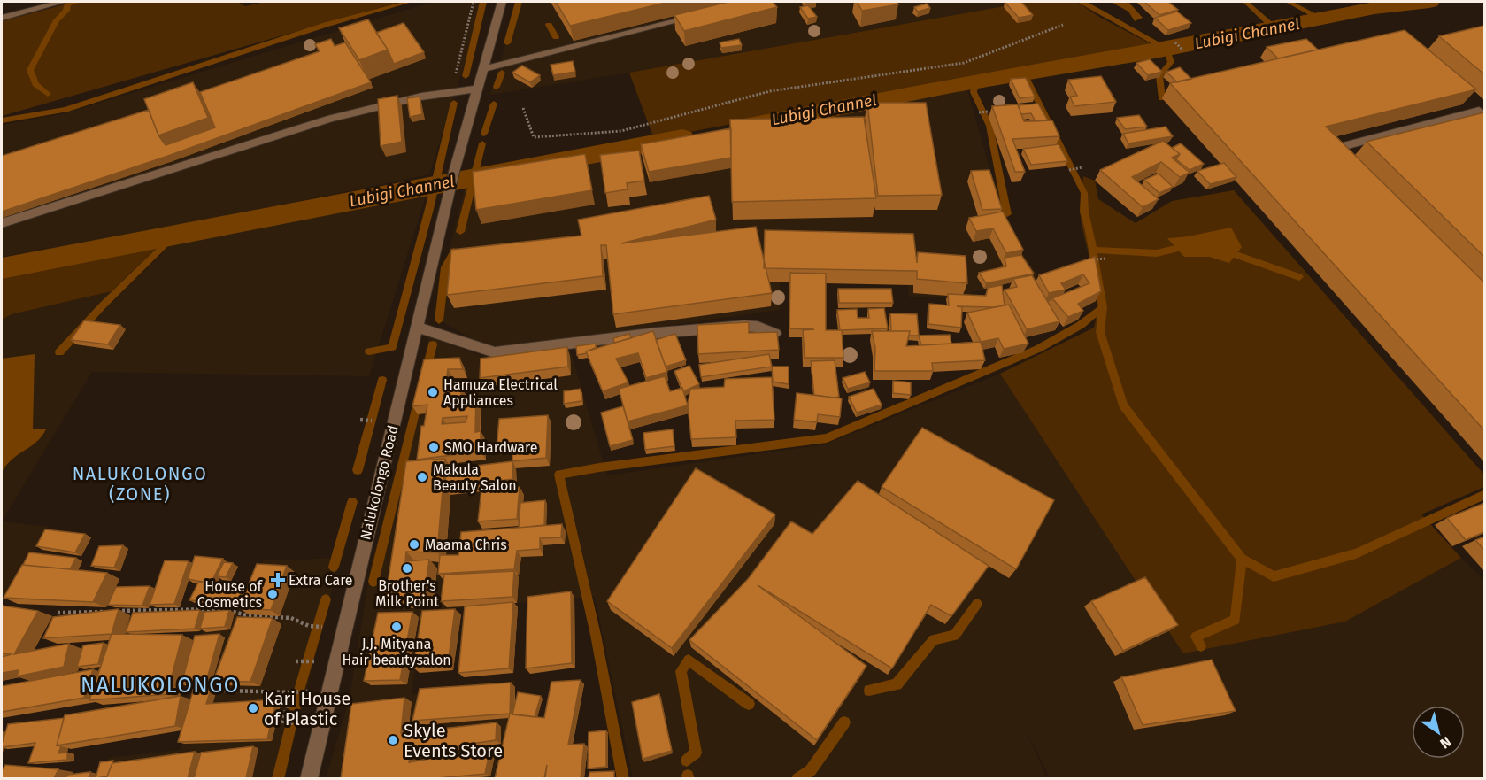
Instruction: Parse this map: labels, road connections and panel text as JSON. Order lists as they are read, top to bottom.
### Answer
{
  "streets": {
    "street": ["Nalukolongo Road"]
  },
  "districts": ["NALUKOLONGO (ZONE)", "NALUKOLONGO"],
  "water": ["Lubigi Channel"],
  "places": {
    "other": [
      "Hamuza Electrical Appliances",
      "SMO Hardware",
      "Makula Beauty Salon",
      "Maama Chris",
      "Brother's Milk Point",
      "House of Cosmetics",
      "J.J. Mityana Hair beautysalon",
      "Kari House of Plastic",
      "Skyle Events Store"
    ],
    "health": ["Extra Care"]
  },
  "north": "bottom right"
}
